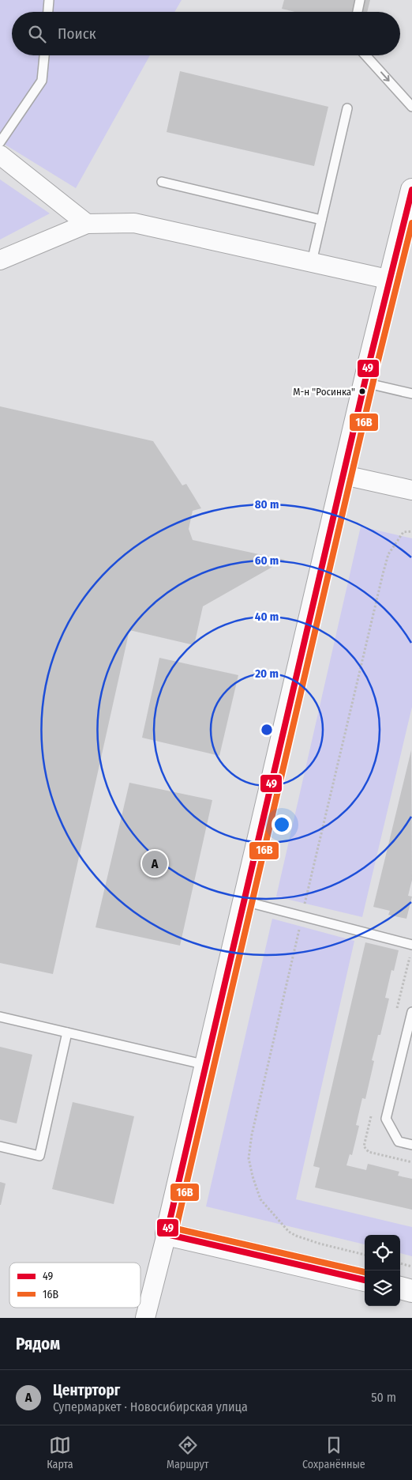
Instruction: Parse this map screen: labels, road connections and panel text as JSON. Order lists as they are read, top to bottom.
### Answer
{
  "places": ["М-н \"Росинка\""],
  "lines": ["transit line 49", "transit line 16В"],
  "legend": ["49", "16В"],
  "page": {
    "search": "Поиск",
    "pins": "A",
    "heading": "Рядом",
    "list": [
      {
        "mark": "A",
        "name": "Центрторг",
        "note": "Супермаркет · Новосибирская улица",
        "value": "50 m"
      }
    ],
    "nav": ["Карта", "Маршрут", "Сохранённые"]
  },
  "rings": [
    "80 m",
    "60 m",
    "40 m",
    "20 m"
  ]
}
